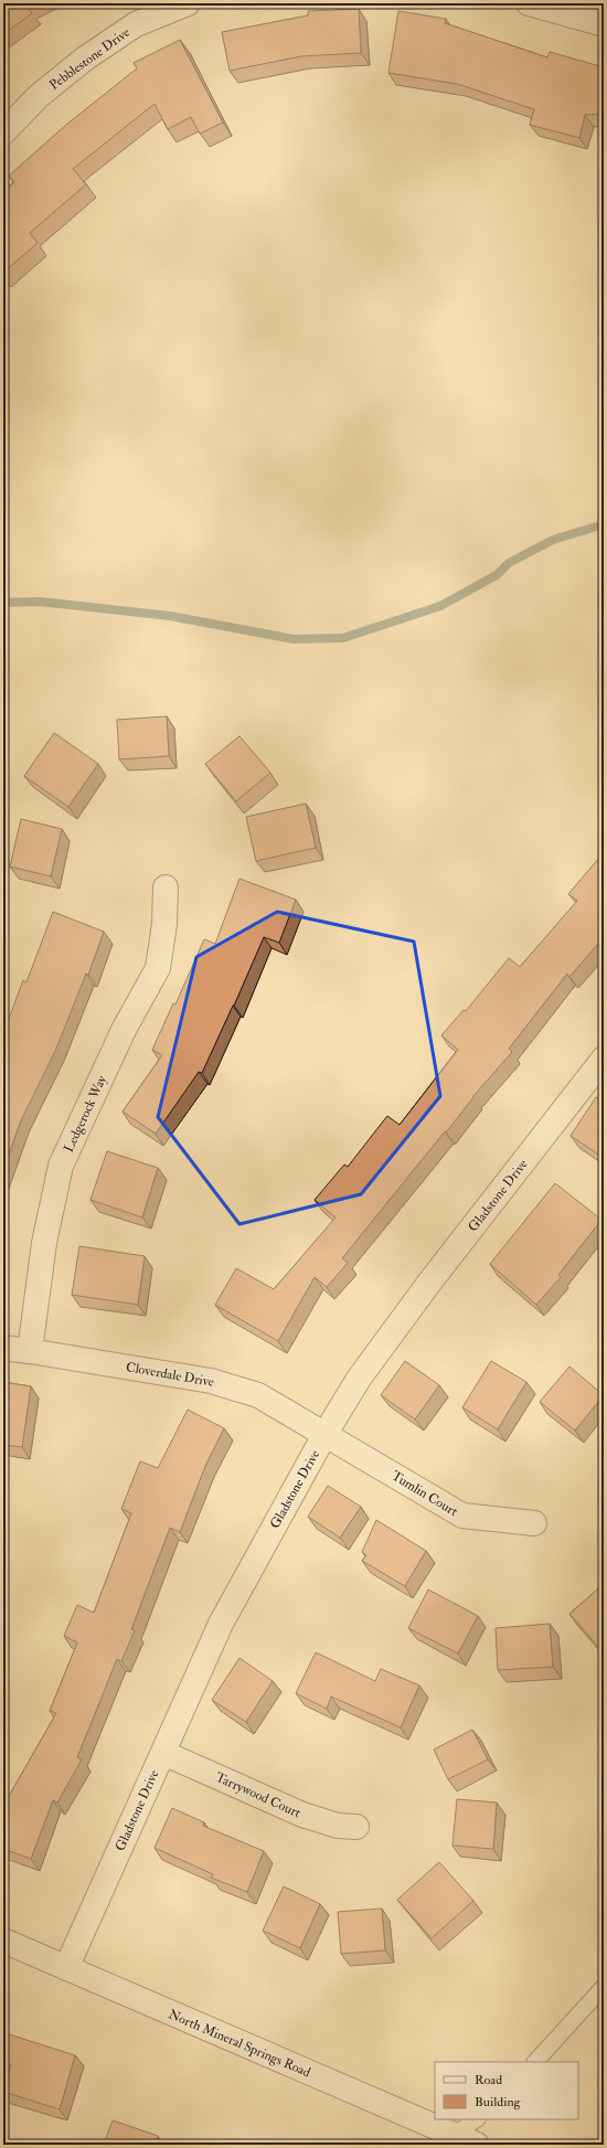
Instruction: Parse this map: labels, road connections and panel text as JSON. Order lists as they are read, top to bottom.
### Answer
{
  "streets": {
    "street": [
      "Pebblestone Drive",
      "Ledgerock Way",
      "Gladstone Drive",
      "Cloverdale Drive",
      "Tumlin Court",
      "Tarrywood Court",
      "North Mineral Springs Road"
    ]
  },
  "crossings": [
    ["Ledgerock Way", "Cloverdale Drive"],
    ["Gladstone Drive", "Cloverdale Drive"],
    ["Gladstone Drive", "Tumlin Court"],
    ["Gladstone Drive", "Tarrywood Court"],
    ["Gladstone Drive", "North Mineral Springs Road"],
    ["Cloverdale Drive", "Tumlin Court"]
  ],
  "legend": ["Road", "Building"]
}
